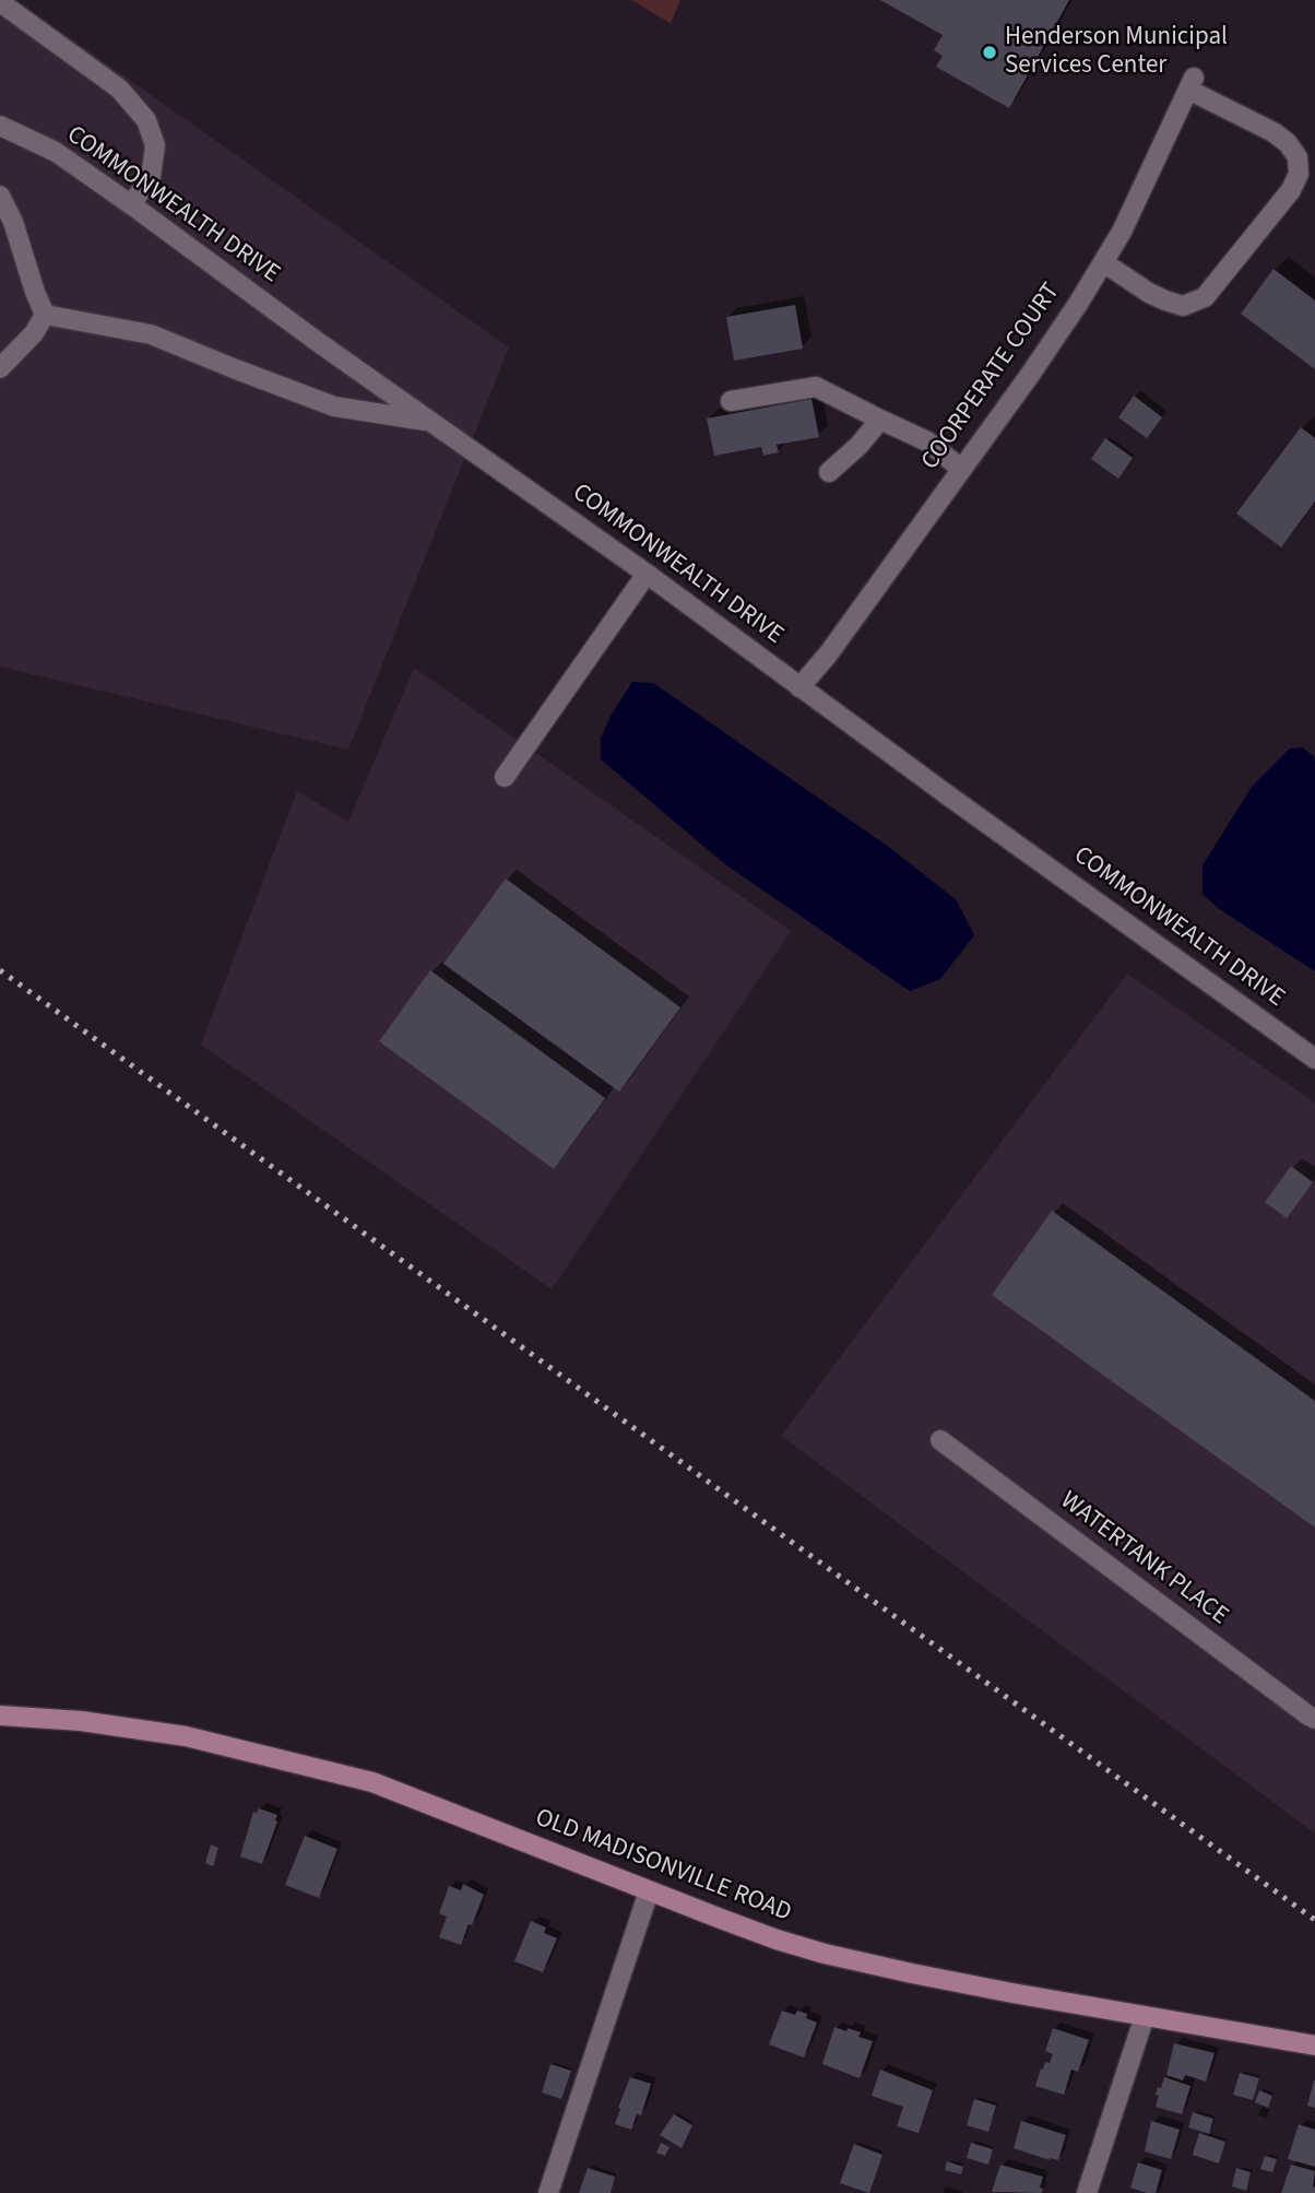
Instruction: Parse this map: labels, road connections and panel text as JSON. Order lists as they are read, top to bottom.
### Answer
{
  "streets": {
    "main road": ["OLD MADISONVILLE ROAD"],
    "street": ["COMMONWEALTH DRIVE", "COORPERATE COURT", "WATERTANK PLACE"]
  },
  "crossings": [
    ["COMMONWEALTH DRIVE", "COORPERATE COURT"]
  ],
  "places": ["Henderson Municipal Services Center"]
}
